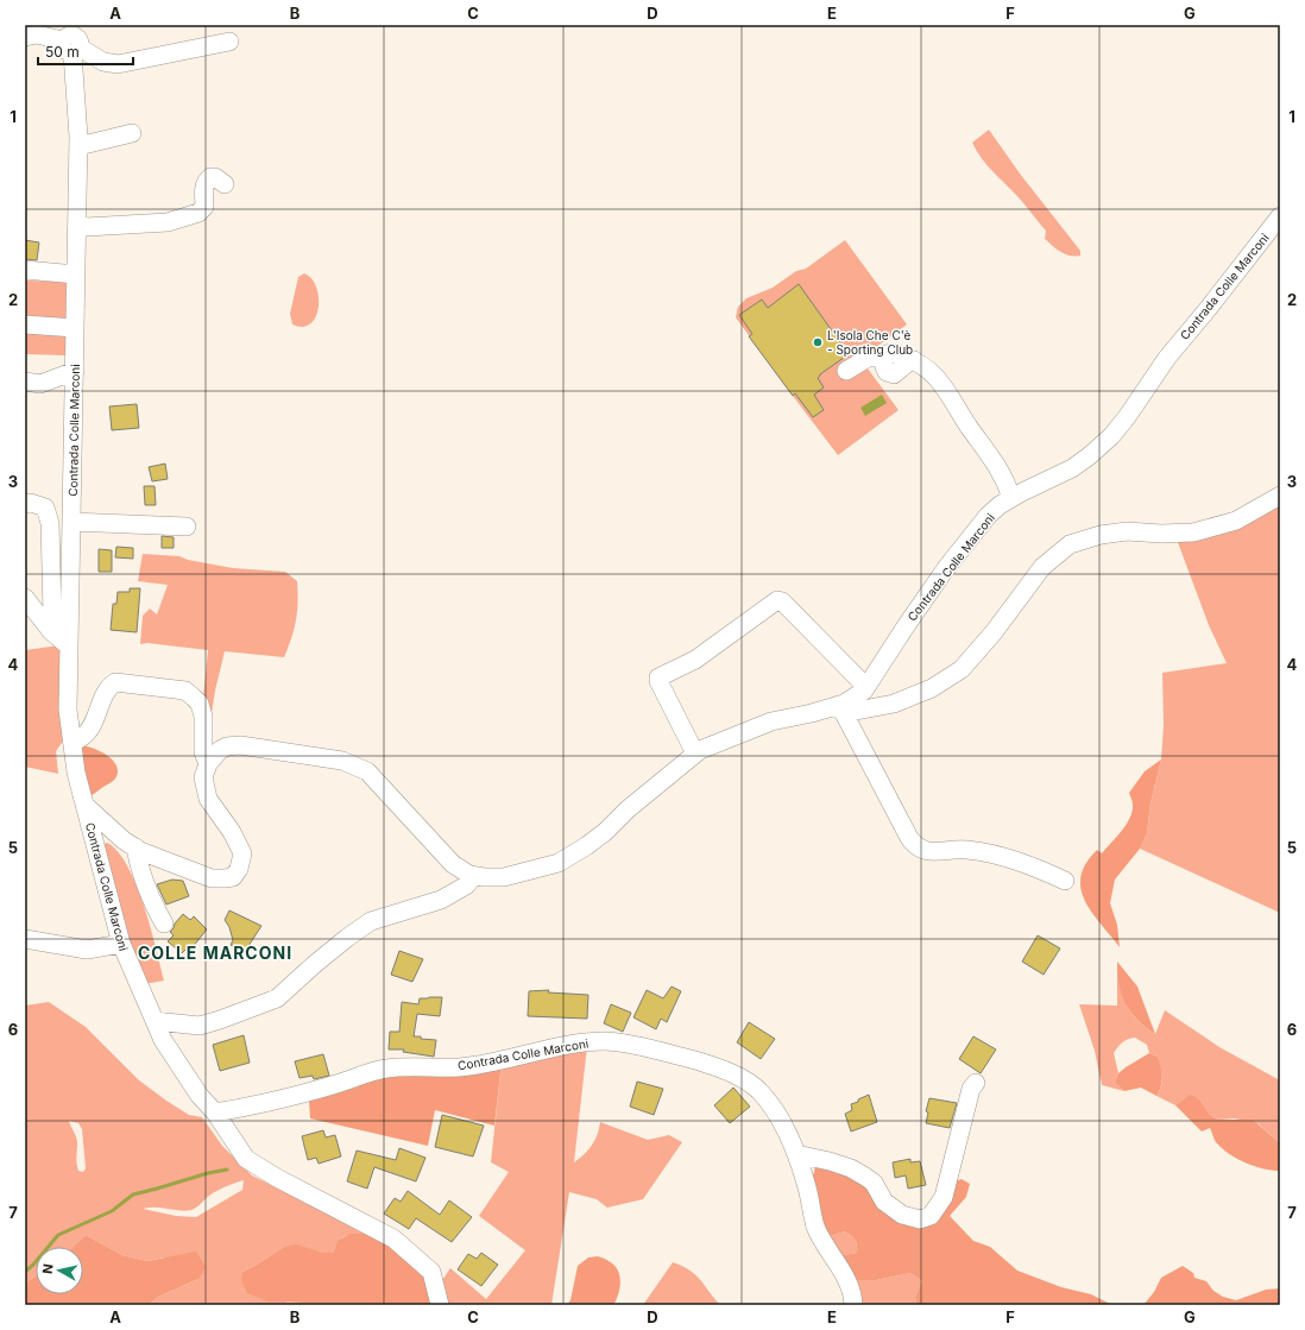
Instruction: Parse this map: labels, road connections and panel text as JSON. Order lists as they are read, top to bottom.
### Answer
{
  "streets": {
    "street": ["Contrada Colle Marconi"]
  },
  "districts": ["COLLE MARCONI"],
  "places": ["L'Isola Che C'è - Sporting Club"],
  "scale_bar": "50 m",
  "north": "left",
  "grid": {
    "columns": [
      "A",
      "B",
      "C",
      "D",
      "E",
      "F",
      "G"
    ],
    "rows": [
      "1",
      "2",
      "3",
      "4",
      "5",
      "6",
      "7"
    ]
  }
}
